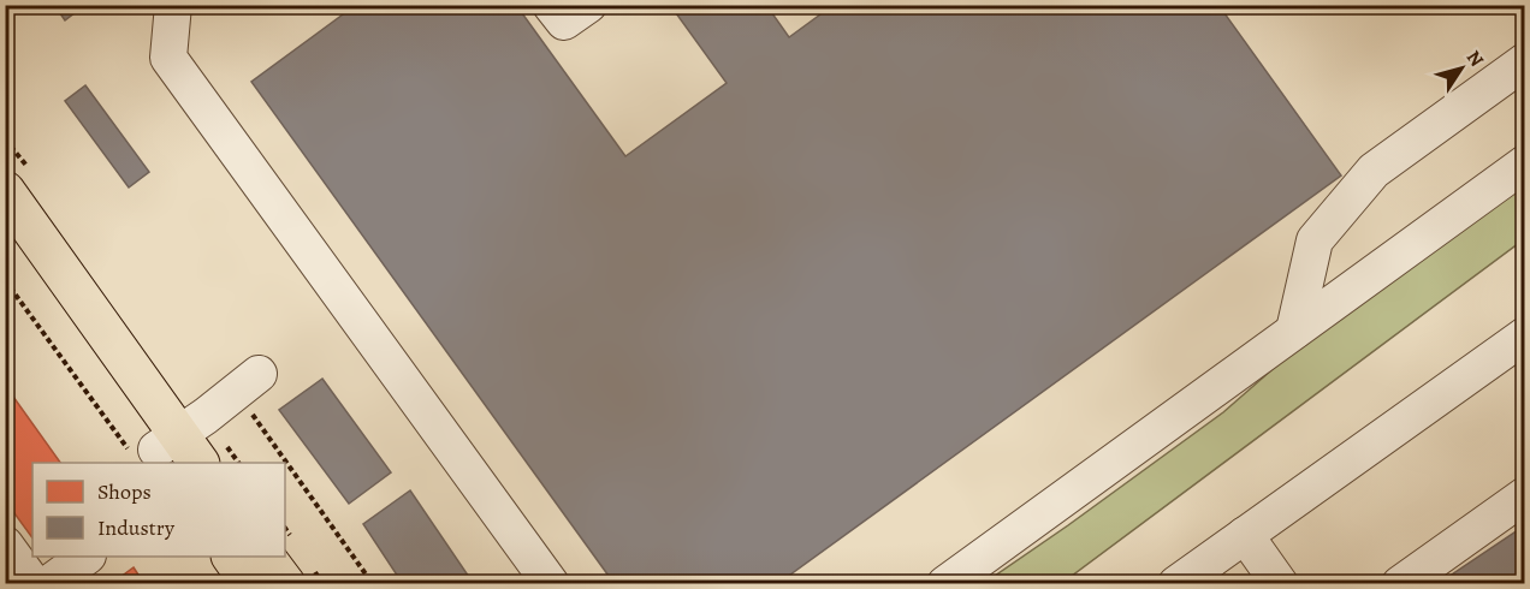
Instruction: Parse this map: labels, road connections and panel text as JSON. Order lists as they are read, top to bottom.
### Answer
{
  "legend": ["Shops", "Industry"],
  "north": "top right"
}
